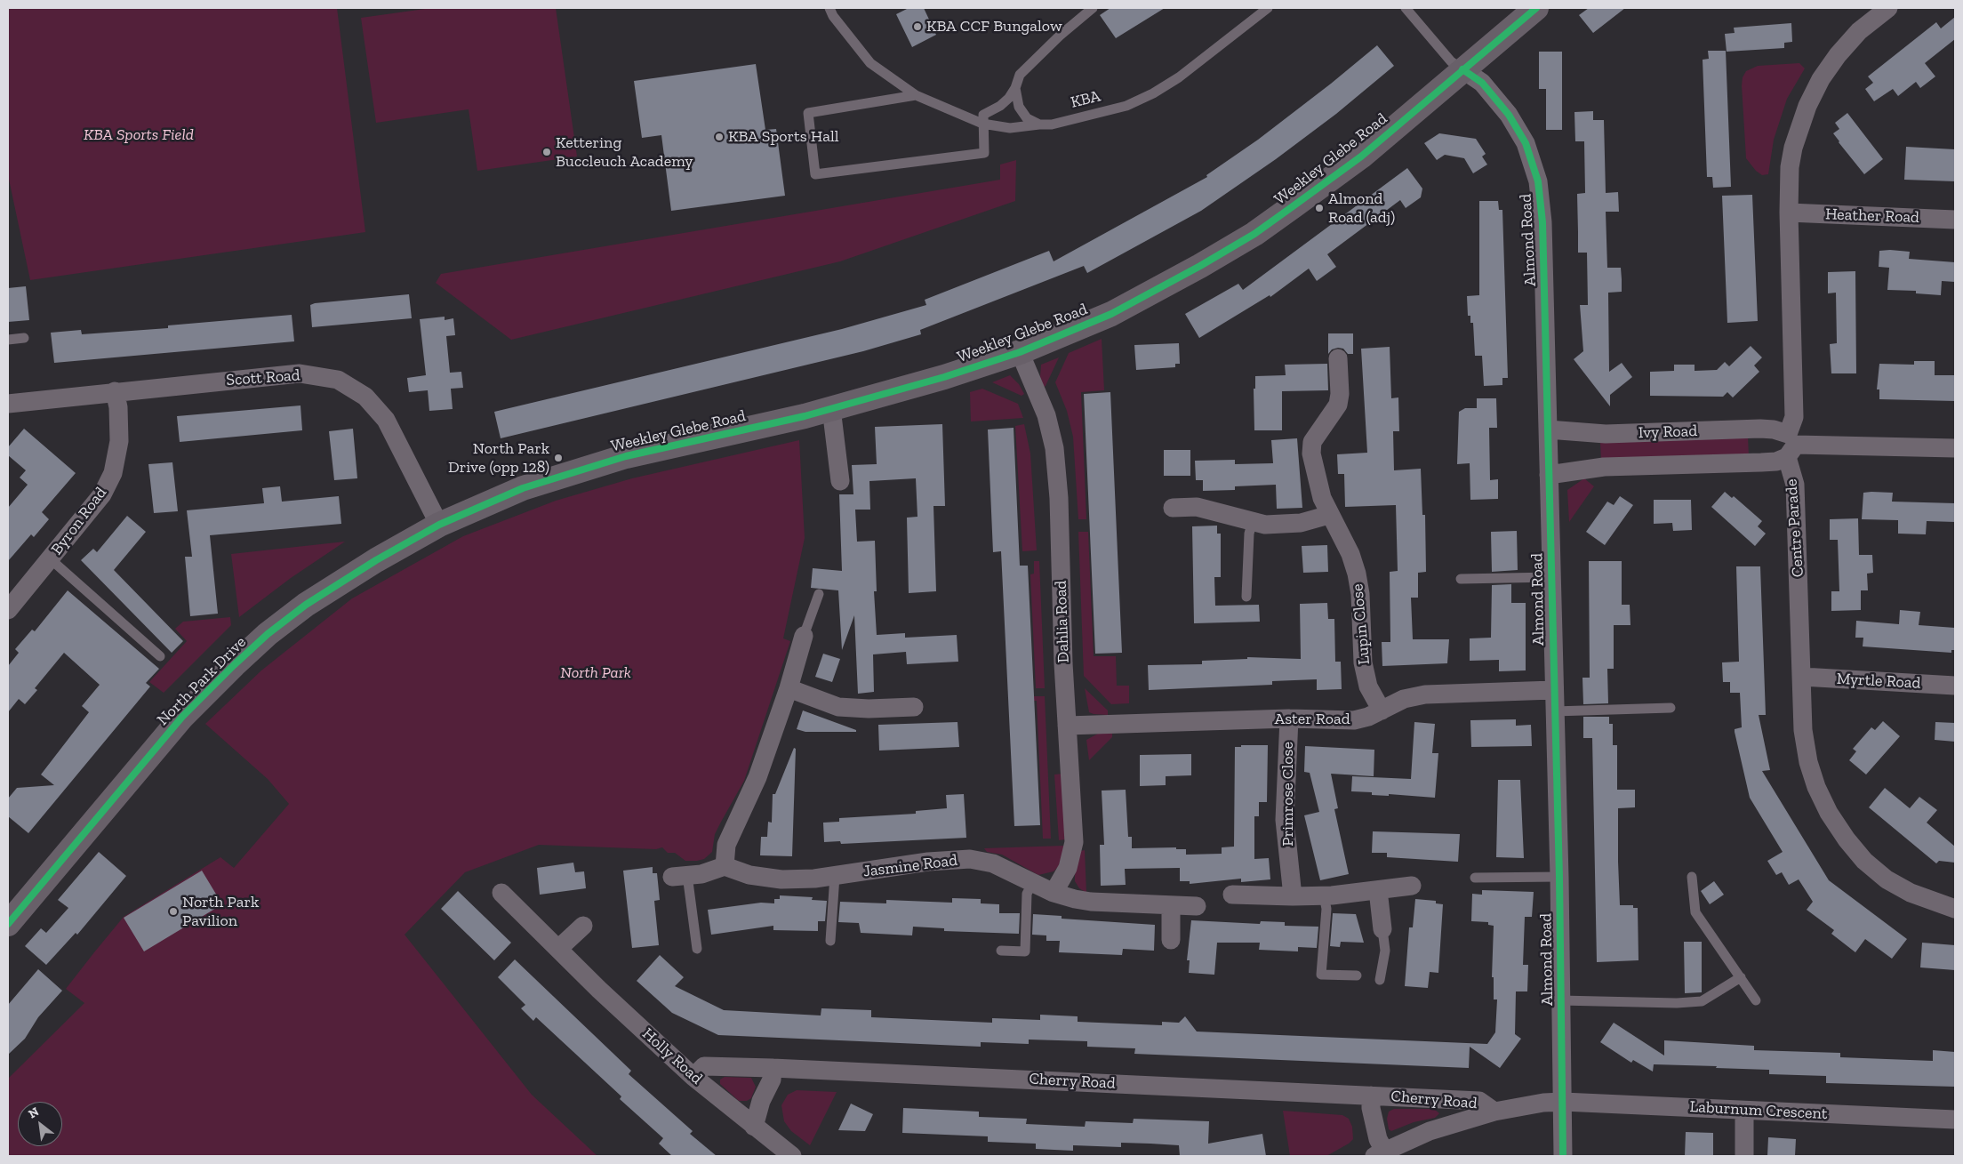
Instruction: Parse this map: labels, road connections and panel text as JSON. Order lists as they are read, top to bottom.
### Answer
{
  "streets": {
    "street": [
      "Weekley Glebe Road",
      "Heather Road",
      "Almond Road",
      "Scott Road",
      "Ivy Road",
      "Byron Road",
      "Centre Parade",
      "Dahlia Road",
      "Lupin Close",
      "North Park Drive",
      "Myrtle Road",
      "Aster Road",
      "Primrose Close",
      "Jasmine Road",
      "Holly Road",
      "Cherry Road",
      "Laburnum Crescent"
    ],
    "lane": ["KBA"]
  },
  "crossings": [
    ["Weekley Glebe Road", "Almond Road"],
    ["Weekley Glebe Road", "Scott Road"],
    ["Weekley Glebe Road", "Dahlia Road"],
    ["Weekley Glebe Road", "North Park Drive"],
    ["Almond Road", "Ivy Road"],
    ["Almond Road", "Aster Road"],
    ["Almond Road", "Laburnum Crescent"],
    ["Scott Road", "Byron Road"],
    ["Scott Road", "North Park Drive"],
    ["Ivy Road", "Centre Parade"],
    ["Centre Parade", "Myrtle Road"],
    ["Dahlia Road", "Aster Road"],
    ["Dahlia Road", "Jasmine Road"],
    ["Lupin Close", "Aster Road"],
    ["Aster Road", "Primrose Close"],
    ["Holly Road", "Cherry Road"],
    ["Cherry Road", "Laburnum Crescent"]
  ],
  "parks": ["KBA Sports Field", "North Park"],
  "places": [
    "KBA CCF Bungalow",
    "KBA Sports Hall",
    "Kettering Buccleuch Academy",
    "Almond Road (adj)",
    "North Park Drive (opp 128)",
    "North Park Pavilion"
  ],
  "north": "top left"
}
